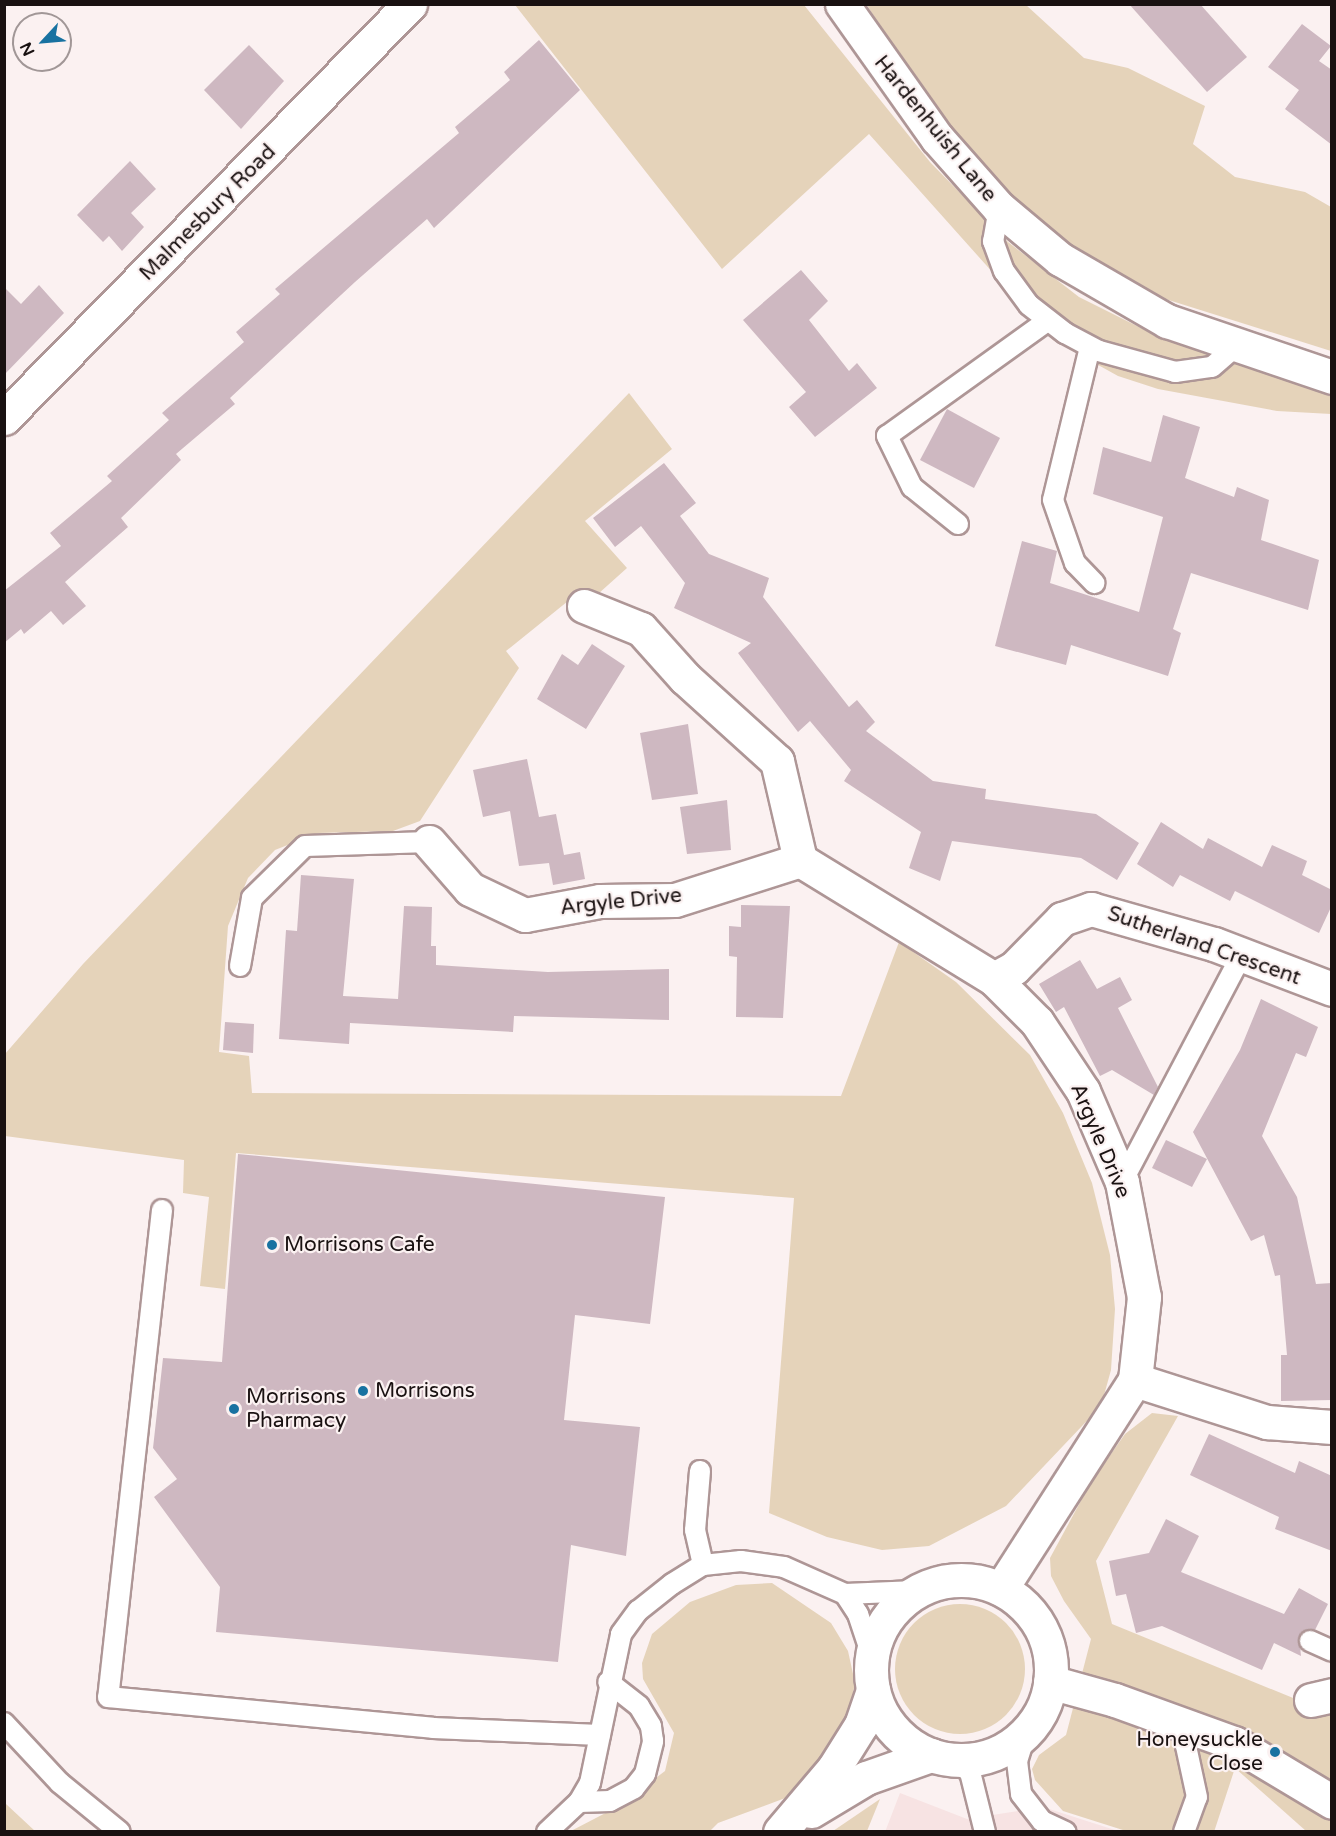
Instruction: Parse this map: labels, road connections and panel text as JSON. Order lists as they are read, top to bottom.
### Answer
{
  "streets": {
    "street": [
      "Hardenhuish Lane",
      "Malmesbury Road",
      "Argyle Drive",
      "Sutherland Crescent"
    ]
  },
  "crossings": [
    ["Argyle Drive", "Sutherland Crescent"]
  ],
  "places": [
    "Morrisons Cafe",
    "Morrisons",
    "Morrisons Pharmacy",
    "Honeysuckle Close"
  ],
  "north": "bottom left"
}
